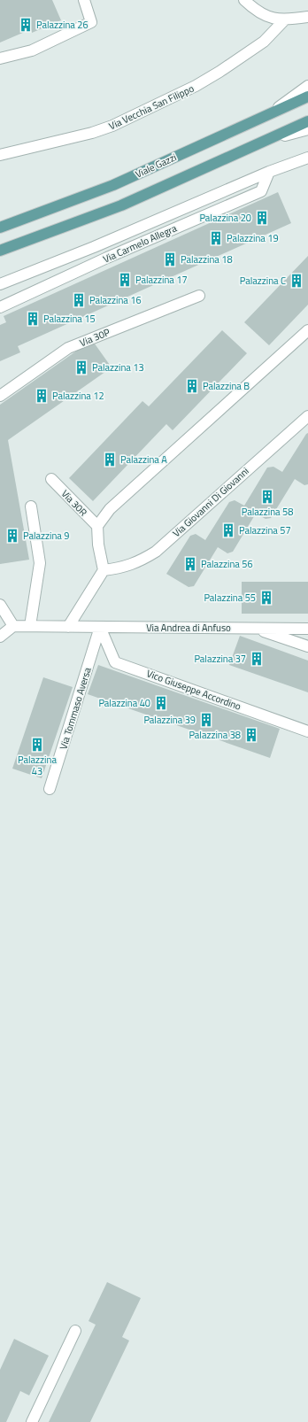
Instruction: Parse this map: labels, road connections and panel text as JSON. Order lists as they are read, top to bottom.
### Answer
{
  "streets": {
    "main road": ["Viale Gazzi"],
    "street": [
      "Via Vecchia San Filippo",
      "Via Carmelo Allegra",
      "Via 30P",
      "Via Giovanni Di Giovanni",
      "Via 30R",
      "Via Andrea di Anfuso",
      "Vico Giuseppe Accordino",
      "Via Tommaso Aversa"
    ]
  },
  "crossings": [
    ["Via Andrea di Anfuso", "Vico Giuseppe Accordino"],
    ["Via Andrea di Anfuso", "Via Tommaso Aversa"],
    ["Vico Giuseppe Accordino", "Via Tommaso Aversa"]
  ],
  "places": {
    "building": [
      "Palazzina 26",
      "Palazzina 20",
      "Palazzina 19",
      "Palazzina 18",
      "Palazzina 17",
      "Palazzina C",
      "Palazzina 16",
      "Palazzina 15",
      "Palazzina 13",
      "Palazzina B",
      "Palazzina 12",
      "Palazzina A",
      "Palazzina 58",
      "Palazzina 57",
      "Palazzina 9",
      "Palazzina 56",
      "Palazzina 55",
      "Palazzina 37",
      "Palazzina 40",
      "Palazzina 39",
      "Palazzina 38",
      "Palazzina 43"
    ]
  }
}
